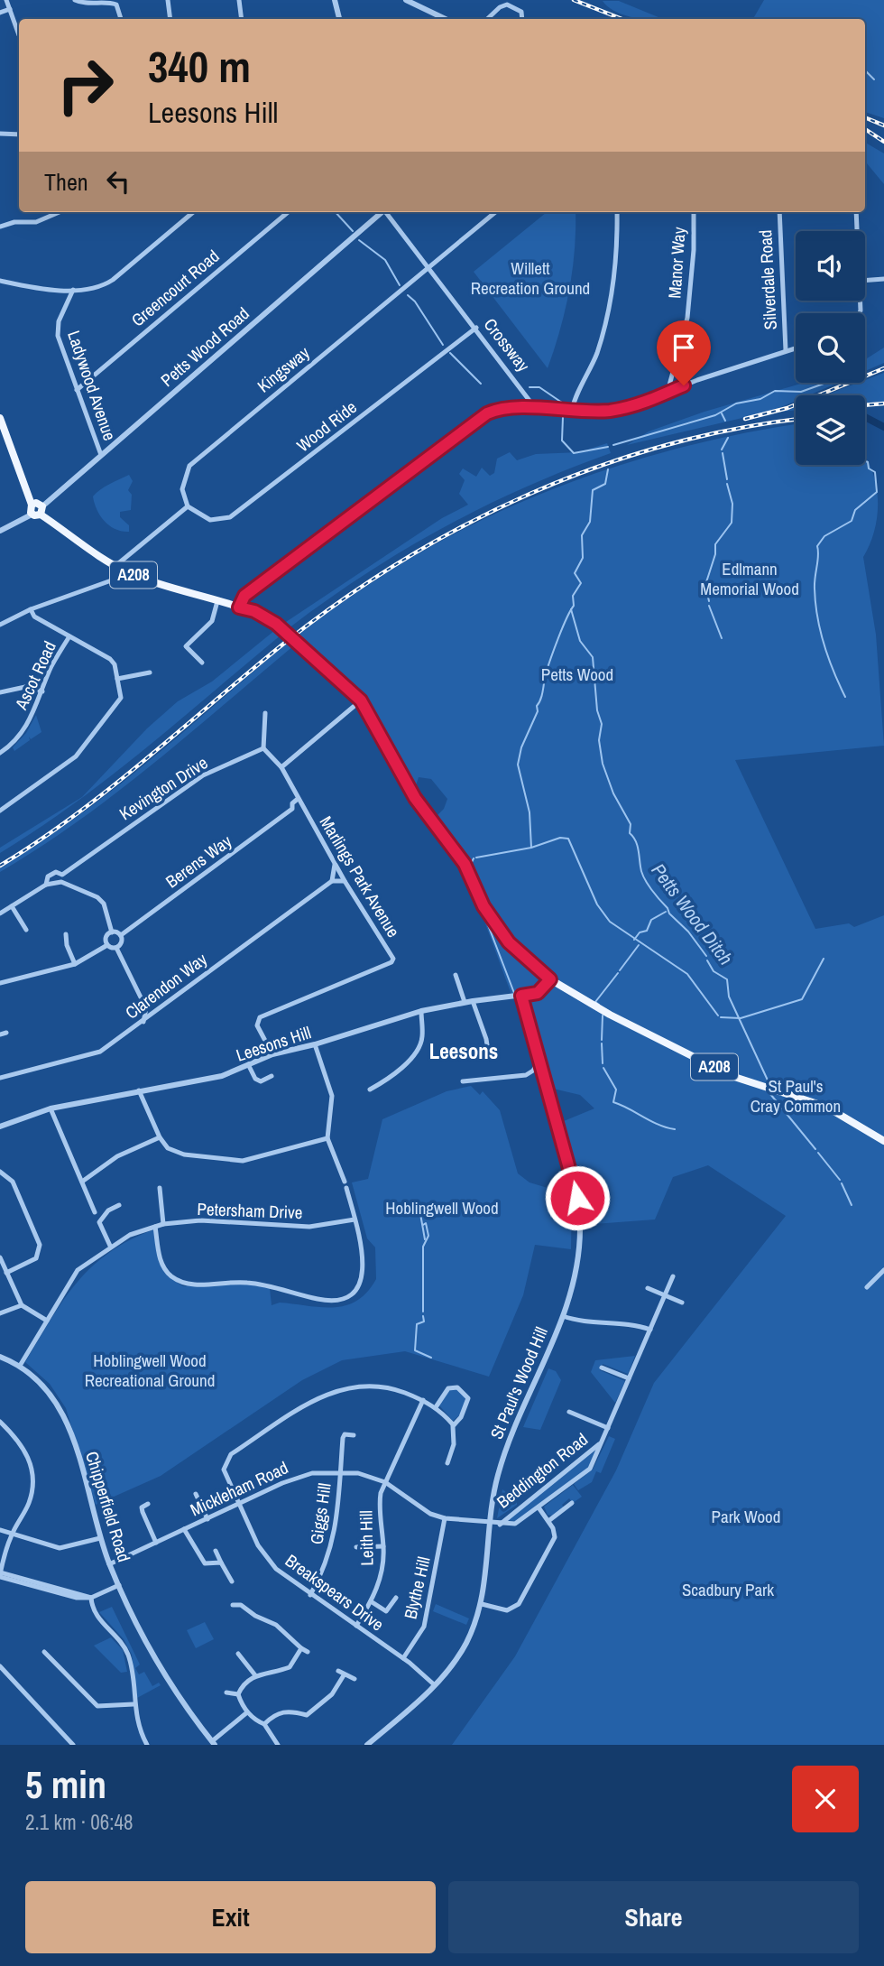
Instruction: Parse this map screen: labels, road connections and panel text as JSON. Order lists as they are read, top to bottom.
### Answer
{
  "streets": {
    "main road": ["A208"],
    "street": [
      "Manor Way",
      "Silverdale Road",
      "Greencourt Road",
      "Crossway",
      "Petts Wood Road",
      "Kingsway",
      "Ladywood Avenue",
      "Wood Ride",
      "Ascot Road",
      "Kevington Drive",
      "Berens Way",
      "Marlings Park Avenue",
      "Clarendon Way",
      "Leesons Hill",
      "Petersham Drive",
      "St Paul's Wood Hill",
      "Beddington Road",
      "Mickleham Road",
      "Chipperfield Road",
      "Giggs Hill",
      "Leith Hill",
      "Blythe Hill",
      "Breakspears Drive"
    ]
  },
  "crossings": [
    ["Greencourt Road", "Ladywood Avenue"],
    ["Crossway", "Kingsway"],
    ["Crossway", "Wood Ride"],
    ["Petts Wood Road", "Ladywood Avenue"],
    ["Petts Wood Road", "A208"],
    ["Kingsway", "Wood Ride"],
    ["A208", "Leesons Hill"],
    ["Berens Way", "Marlings Park Avenue"],
    ["Marlings Park Avenue", "Leesons Hill"],
    ["Leesons Hill", "St Paul's Wood Hill"],
    ["Petersham Drive", "Chipperfield Road"],
    ["St Paul's Wood Hill", "Beddington Road"],
    ["St Paul's Wood Hill", "Mickleham Road"],
    ["St Paul's Wood Hill", "Breakspears Drive"],
    ["Beddington Road", "Mickleham Road"],
    ["Mickleham Road", "Chipperfield Road"],
    ["Mickleham Road", "Giggs Hill"],
    ["Mickleham Road", "Leith Hill"],
    ["Mickleham Road", "Blythe Hill"],
    ["Mickleham Road", "Breakspears Drive"],
    ["Giggs Hill", "Breakspears Drive"],
    ["Leith Hill", "Breakspears Drive"],
    ["Blythe Hill", "Breakspears Drive"]
  ],
  "districts": ["Leesons"],
  "water": ["Petts Wood Ditch"],
  "parks": [
    "Willett Recreation Ground",
    "Edlmann Memorial Wood",
    "Petts Wood",
    "St Paul's Cray Common",
    "Hoblingwell Wood",
    "Hoblingwell Wood Recreational Ground",
    "Park Wood",
    "Scadbury Park"
  ],
  "page": {
    "turn": ["340 m", "Leesons Hill"],
    "then": "Then",
    "heading": ["5 min", "2.1 km · 06:48"],
    "buttons": ["Exit", "Share"]
  }
}
